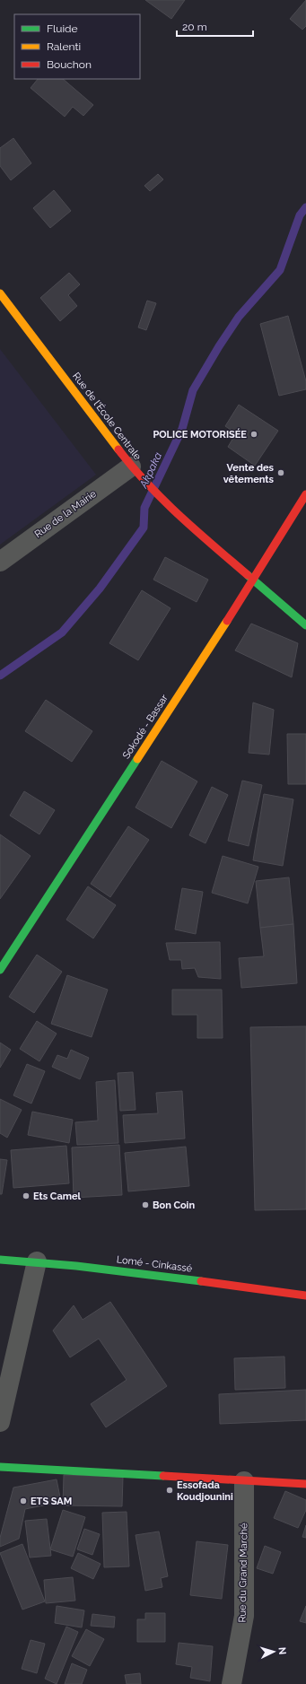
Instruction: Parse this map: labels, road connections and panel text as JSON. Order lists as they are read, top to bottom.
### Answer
{
  "streets": {
    "main road": ["Rue de l'École Centrale", "Sokodé - Bassar", "Lomé - Cinkassé"],
    "street": ["Rue de la Mairie", "Rue du Grand Marché"]
  },
  "crossings": [
    ["Rue de l'École Centrale", "Rue de la Mairie"],
    ["Rue de l'École Centrale", "Sokodé - Bassar"]
  ],
  "water": ["Akpaka"],
  "places": [
    "POLICE MOTORISÉE",
    "Vente des vêtements",
    "Ets Camel",
    "Bon Coin",
    "Essofada Koudjounini",
    "ETS SAM"
  ],
  "legend": ["Fluide", "Ralenti", "Bouchon"],
  "scale_bar": "20 m",
  "north": "right"
}
